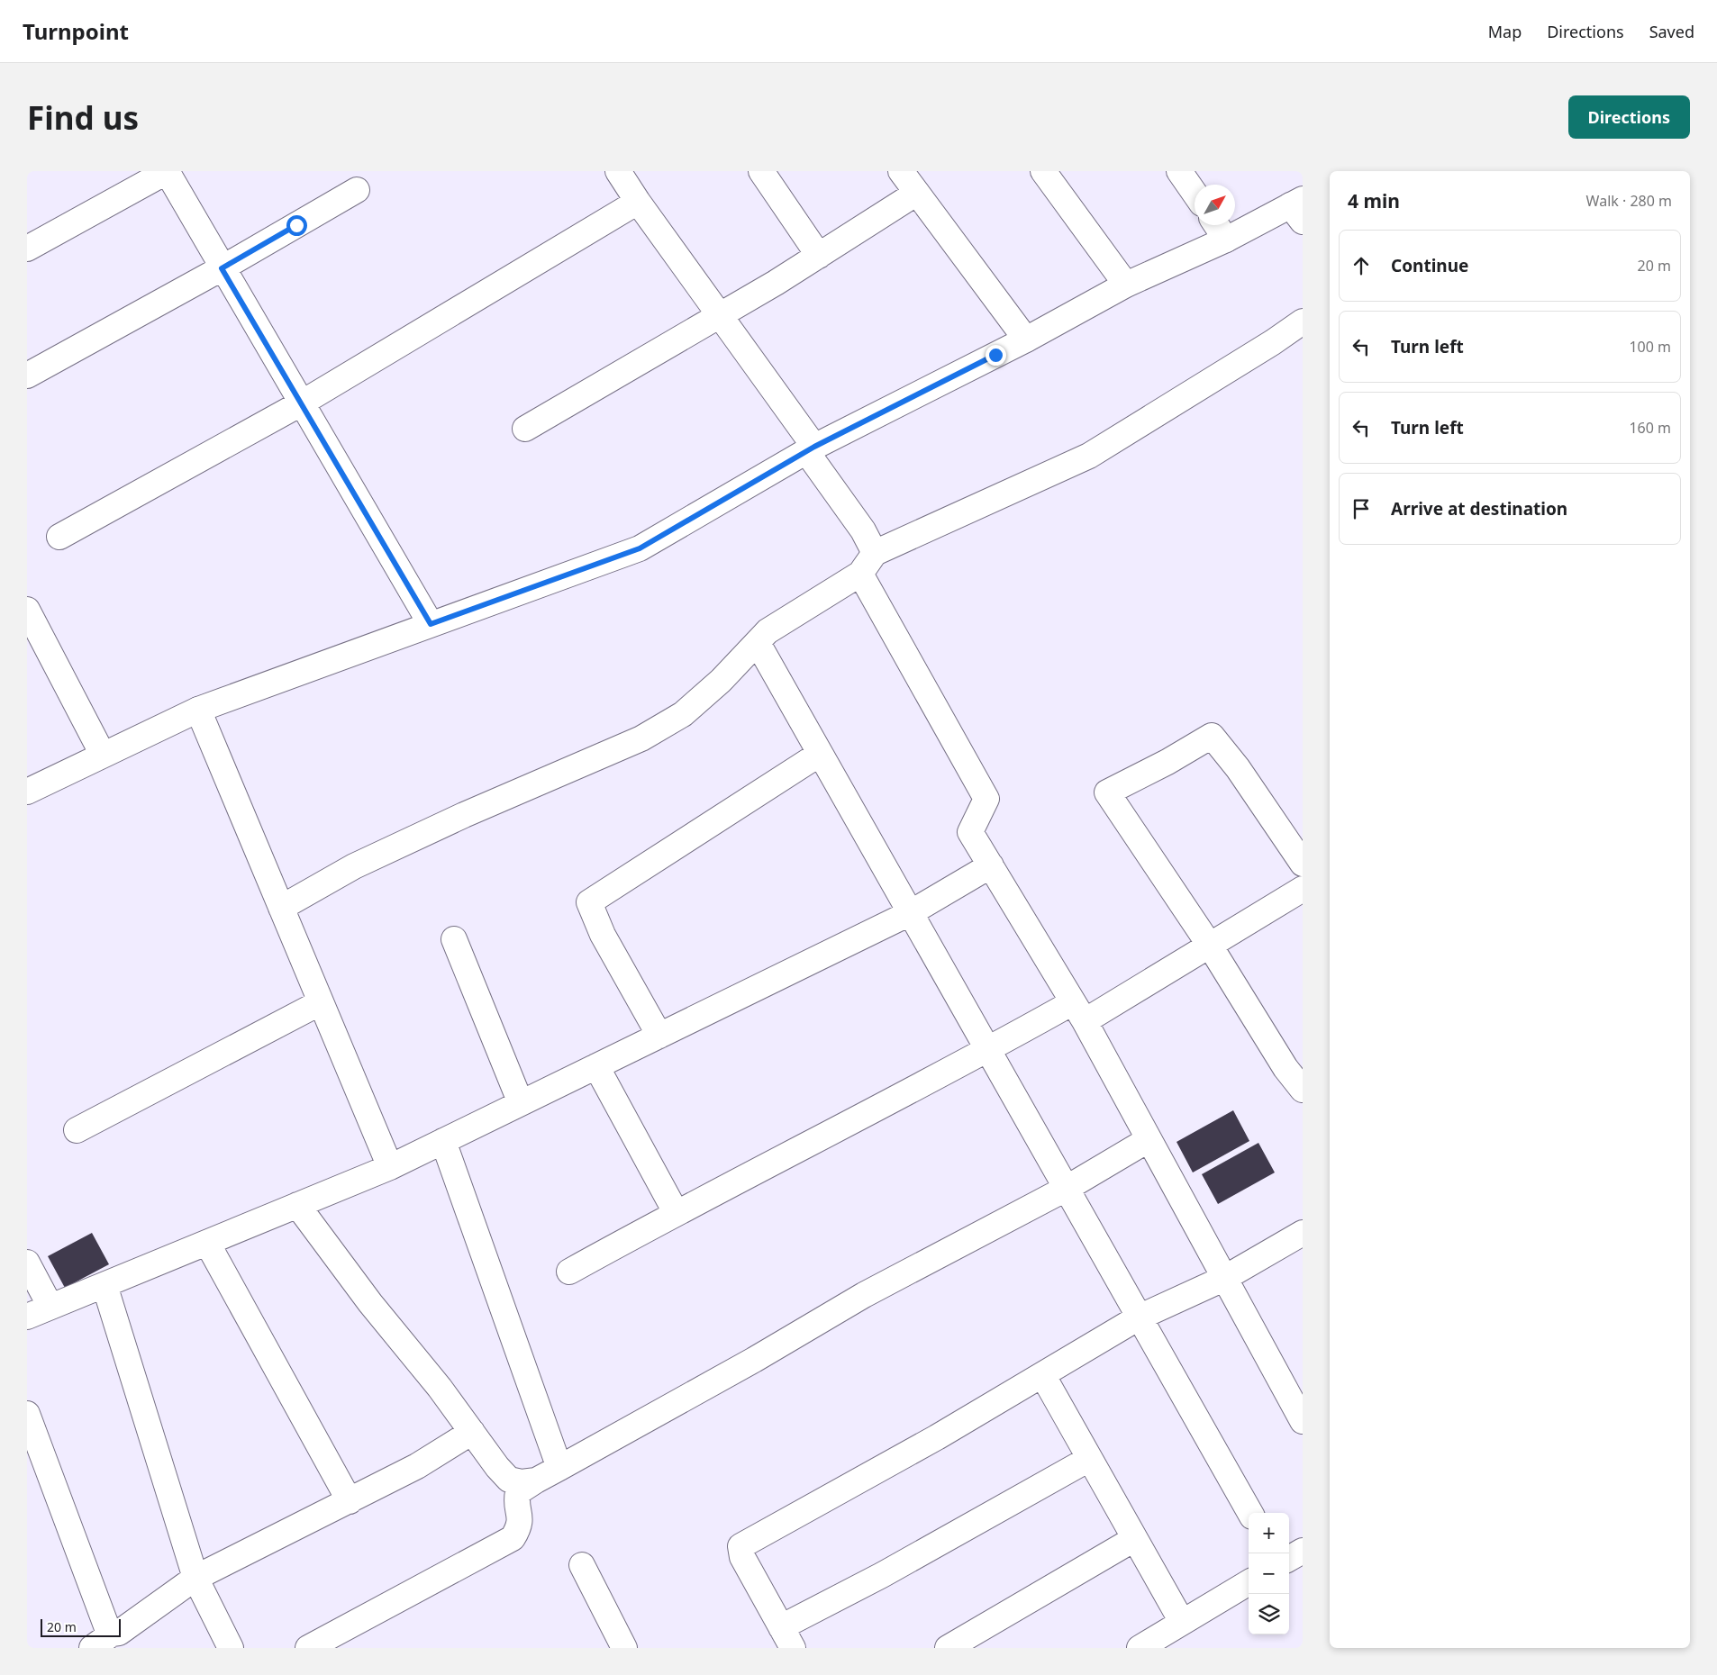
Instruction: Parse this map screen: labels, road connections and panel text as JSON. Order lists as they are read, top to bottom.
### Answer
{
  "scale_bar": "20 m",
  "north": "top right",
  "page": {
    "header": "Turnpoint",
    "nav": ["Map", "Directions", "Saved"],
    "buttons": "Directions",
    "title": "Find us",
    "heading": ["4 min", "Walk · 280 m"],
    "list": [
      ["Continue", "20 m"],
      ["Turn left", "100 m"],
      ["Turn left", "160 m"],
      "Arrive at destination"
    ],
    "map_buttons": ["+", "−"],
    "scale": "20 m"
  }
}
